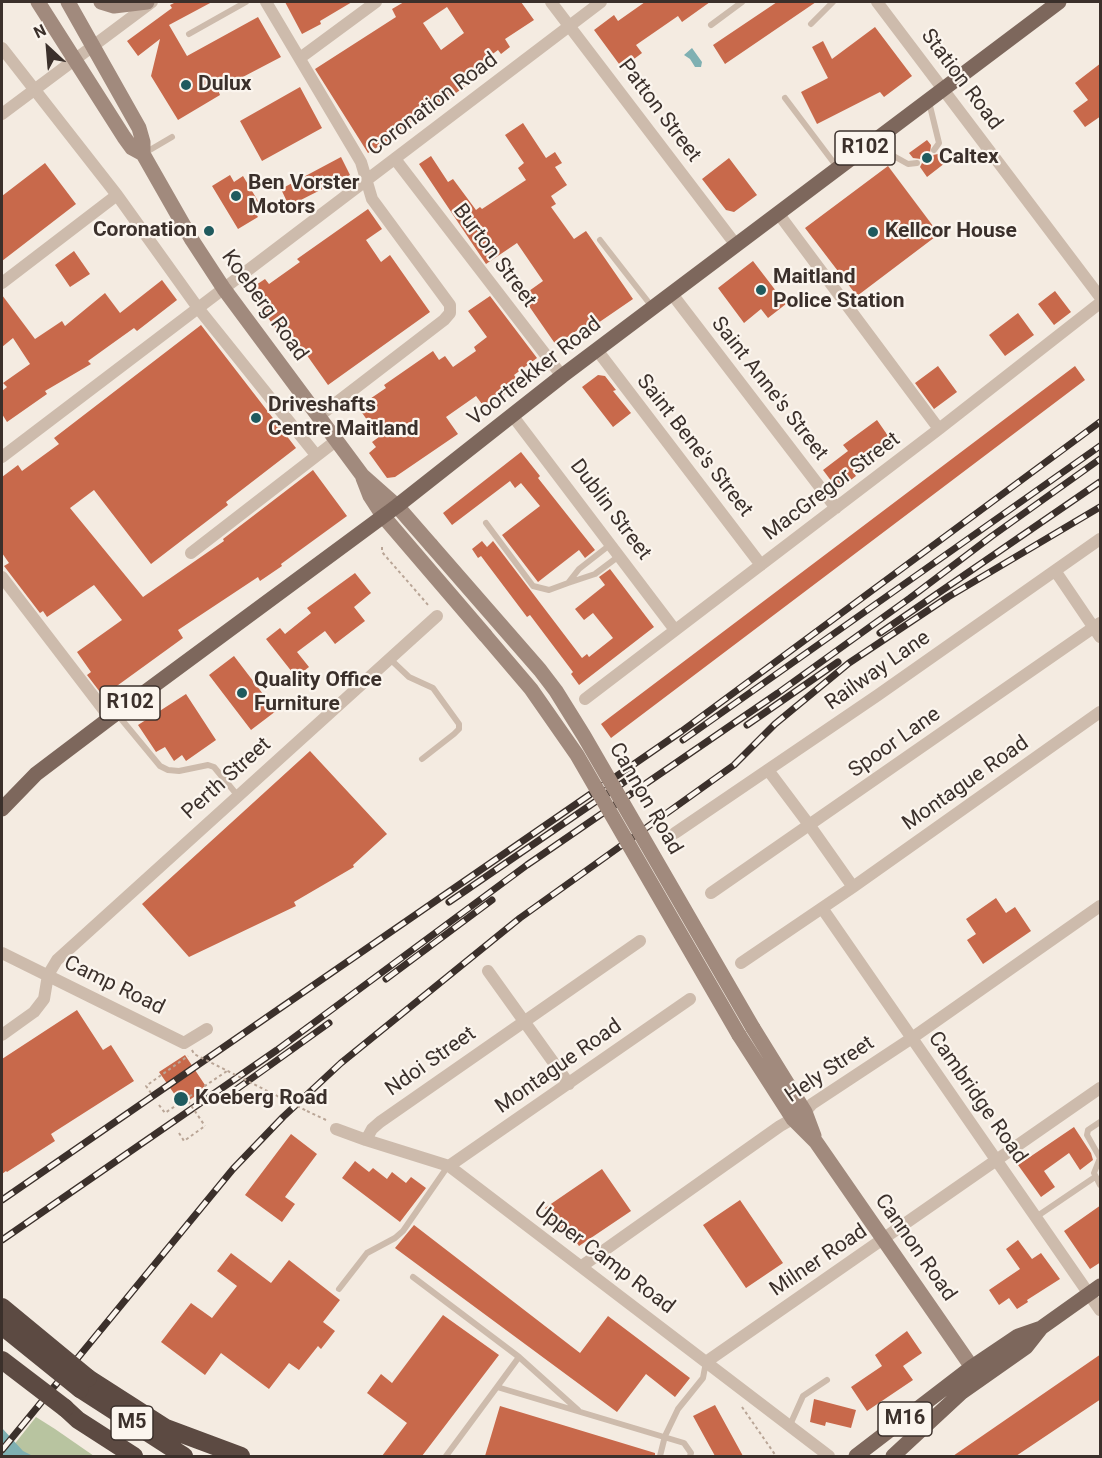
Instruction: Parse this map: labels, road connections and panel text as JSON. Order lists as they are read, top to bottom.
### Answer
{
  "streets": {
    "highway": ["M5"],
    "main road": [
      "R102",
      "Koeberg Road",
      "Voortrekker Road",
      "Cannon Road",
      "M16"
    ],
    "street": [
      "Station Road",
      "Coronation Road",
      "Patton Street",
      "Burton Street",
      "Saint Anne's Street",
      "Saint Bene's Street",
      "MacGregor Street",
      "Dublin Street",
      "Railway Lane",
      "Spoor Lane",
      "Perth Street",
      "Montague Road",
      "Camp Road",
      "Ndoi Street",
      "Hely Street",
      "Cambridge Road",
      "Upper Camp Road",
      "Milner Road"
    ]
  },
  "crossings": [
    ["Station Road", "Voortrekker Road"],
    ["Coronation Road", "Patton Street"],
    ["Coronation Road", "Burton Street"],
    ["Coronation Road", "Koeberg Road"],
    ["Patton Street", "Voortrekker Road"],
    ["Burton Street", "Voortrekker Road"],
    ["Koeberg Road", "Voortrekker Road"],
    ["Koeberg Road", "Cannon Road"],
    ["Voortrekker Road", "Saint Anne's Street"],
    ["Voortrekker Road", "Saint Bene's Street"],
    ["Voortrekker Road", "Dublin Street"],
    ["Voortrekker Road", "Cannon Road"],
    ["Saint Anne's Street", "MacGregor Street"],
    ["Saint Bene's Street", "MacGregor Street"],
    ["MacGregor Street", "Dublin Street"],
    ["Perth Street", "Camp Road"],
    ["Montague Road", "Cambridge Road"],
    ["Montague Road", "Upper Camp Road"],
    ["Cannon Road", "Hely Street"],
    ["Cannon Road", "Milner Road"],
    ["Cannon Road", "M16"],
    ["Ndoi Street", "Upper Camp Road"],
    ["Hely Street", "Cambridge Road"],
    ["Hely Street", "Upper Camp Road"],
    ["Cambridge Road", "Milner Road"],
    ["Cambridge Road", "M16"],
    ["Upper Camp Road", "Milner Road"]
  ],
  "places": [
    "Dulux",
    "Caltex",
    "Ben Vorster Motors",
    "Coronation",
    "Kellcor House",
    "Maitland Police Station",
    "Driveshafts Centre Maitland",
    "Quality Office Furniture",
    "Koeberg Road"
  ],
  "north": "top left"
}
